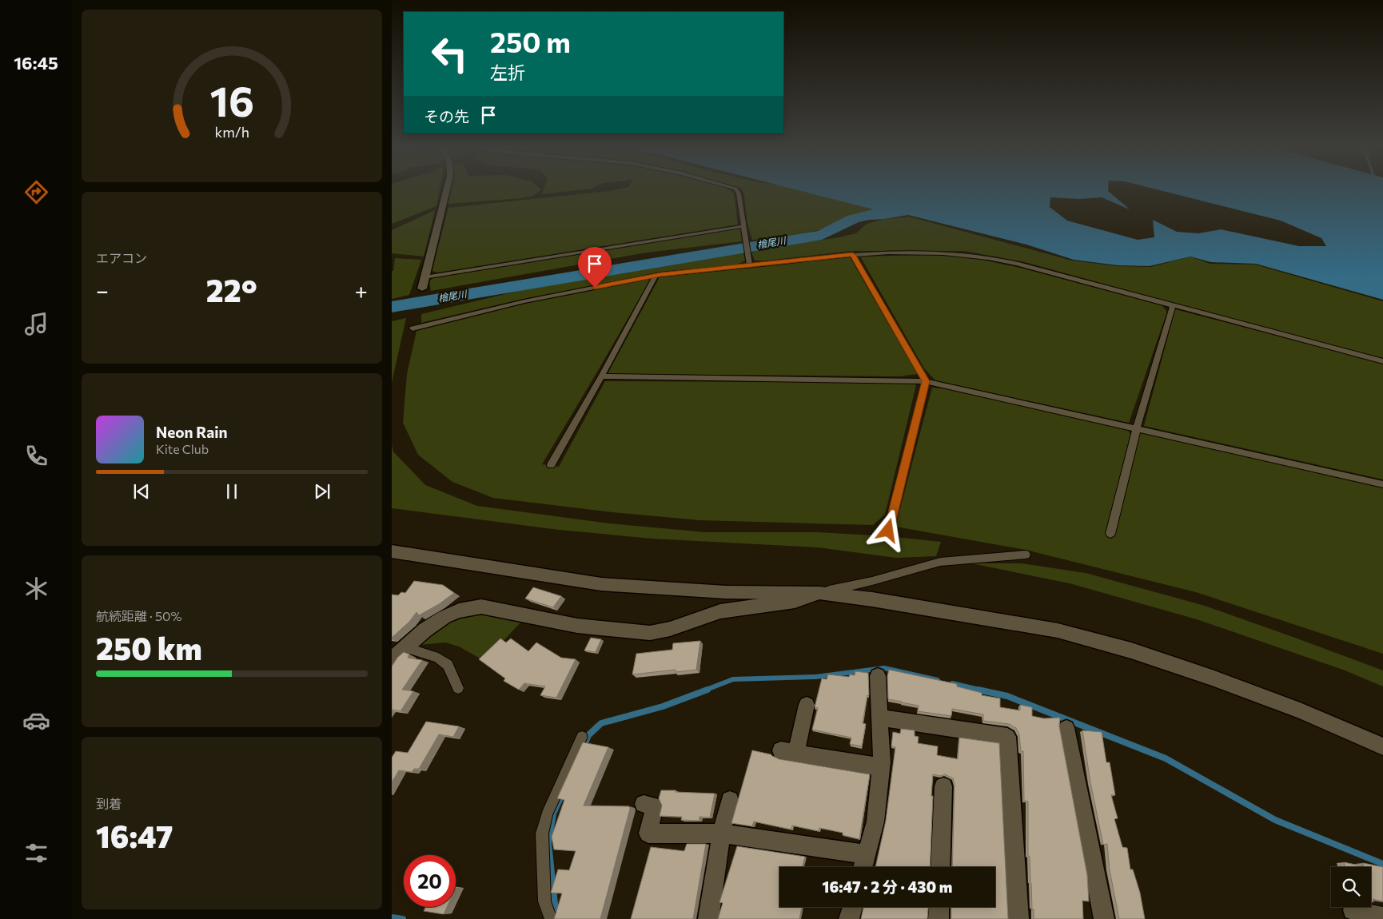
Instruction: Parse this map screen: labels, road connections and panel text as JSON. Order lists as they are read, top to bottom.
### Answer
{
  "water": ["檜尾川"],
  "page": {
    "tabs": "16:45",
    "turn": ["250 m", "左折"],
    "then": "その先",
    "tile": [
      "エアコン",
      ["航続距離 · 50%", "250 km"],
      ["到着", "16:47"]
    ],
    "heat": ["−", "22°", "+"],
    "song": ["Neon Rain", "Kite Club"],
    "limit": "20",
    "trip": "16:47 · 2 分 · 430 m",
    "gauge": ["16", "km/h"]
  }
}
